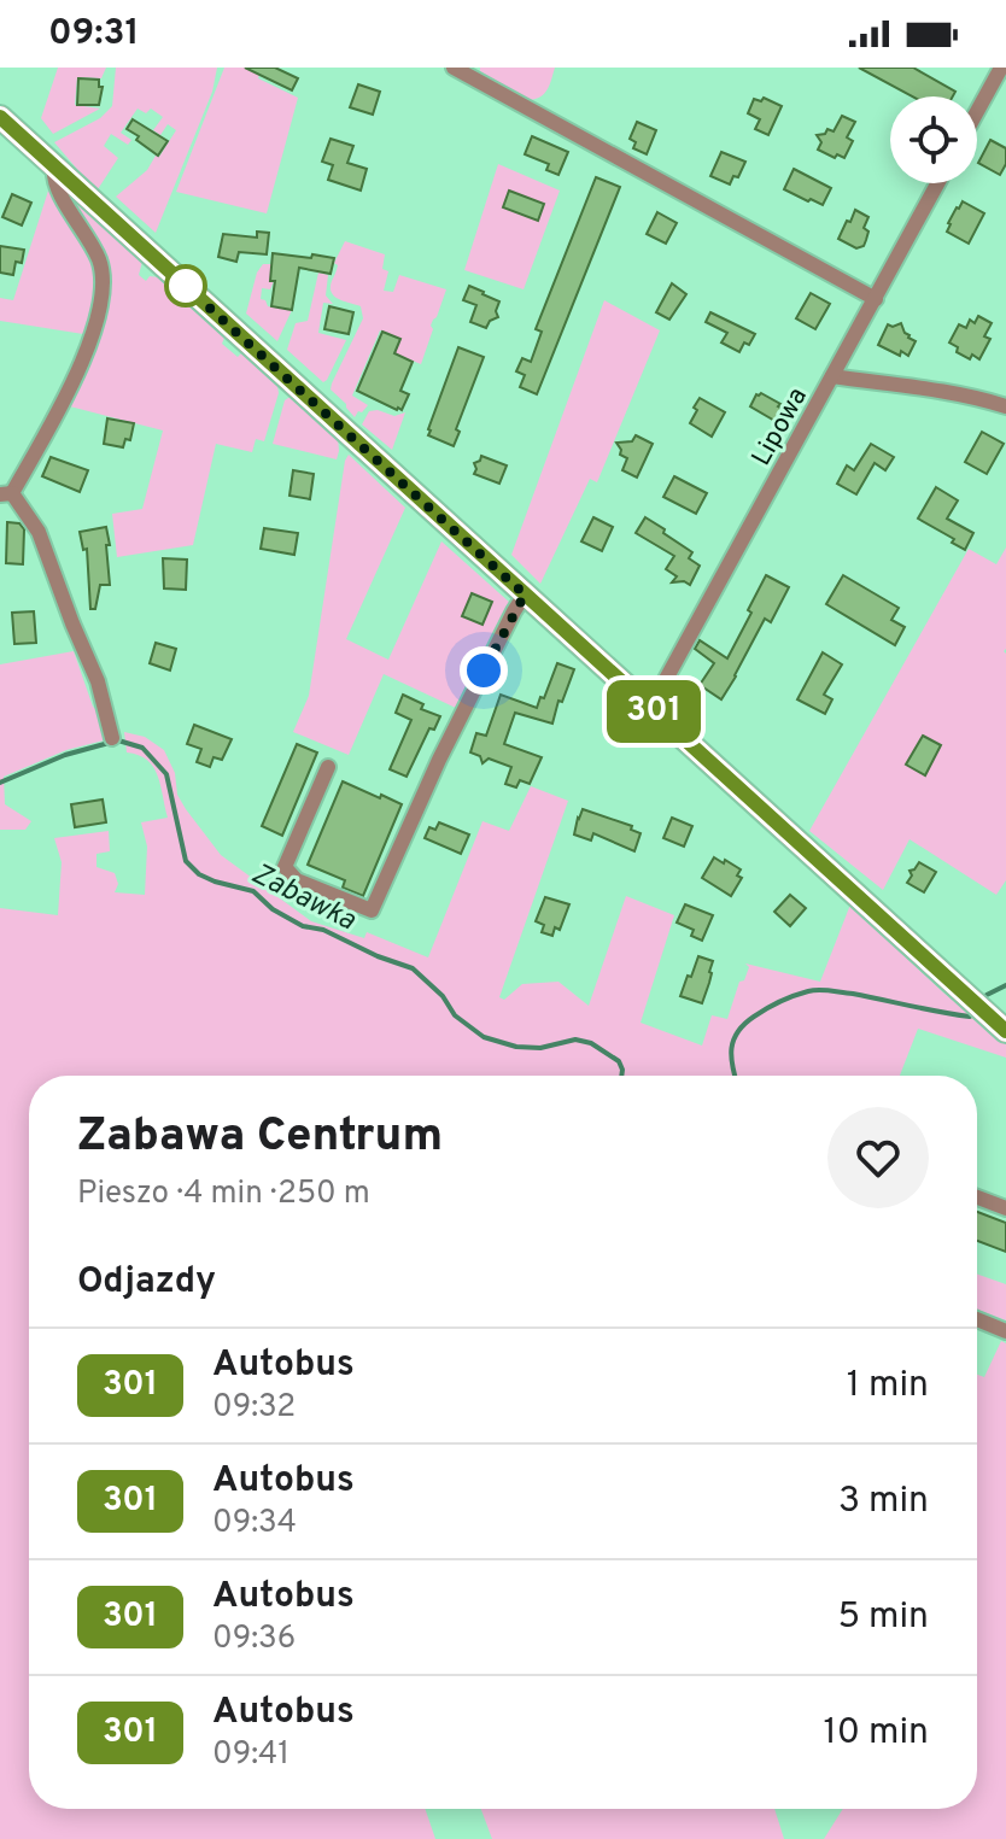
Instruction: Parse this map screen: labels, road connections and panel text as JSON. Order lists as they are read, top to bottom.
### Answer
{
  "streets": {
    "street": ["Lipowa"]
  },
  "water": ["Zabawka"],
  "lines": ["bus line 301"],
  "page": {
    "status": "09:31",
    "on_map": "301",
    "heading": [
      ["Zabawa Centrum", "Pieszo · 4 min · 250 m"],
      "Odjazdy"
    ],
    "list": [
      {
        "mark": "301",
        "name": "Autobus",
        "note": "09:32",
        "value": "1 min"
      },
      {
        "mark": "301",
        "name": "Autobus",
        "note": "09:34",
        "value": "3 min"
      },
      {
        "mark": "301",
        "name": "Autobus",
        "note": "09:36",
        "value": "5 min"
      },
      {
        "mark": "301",
        "name": "Autobus",
        "note": "09:41",
        "value": "10 min"
      }
    ]
  }
}
